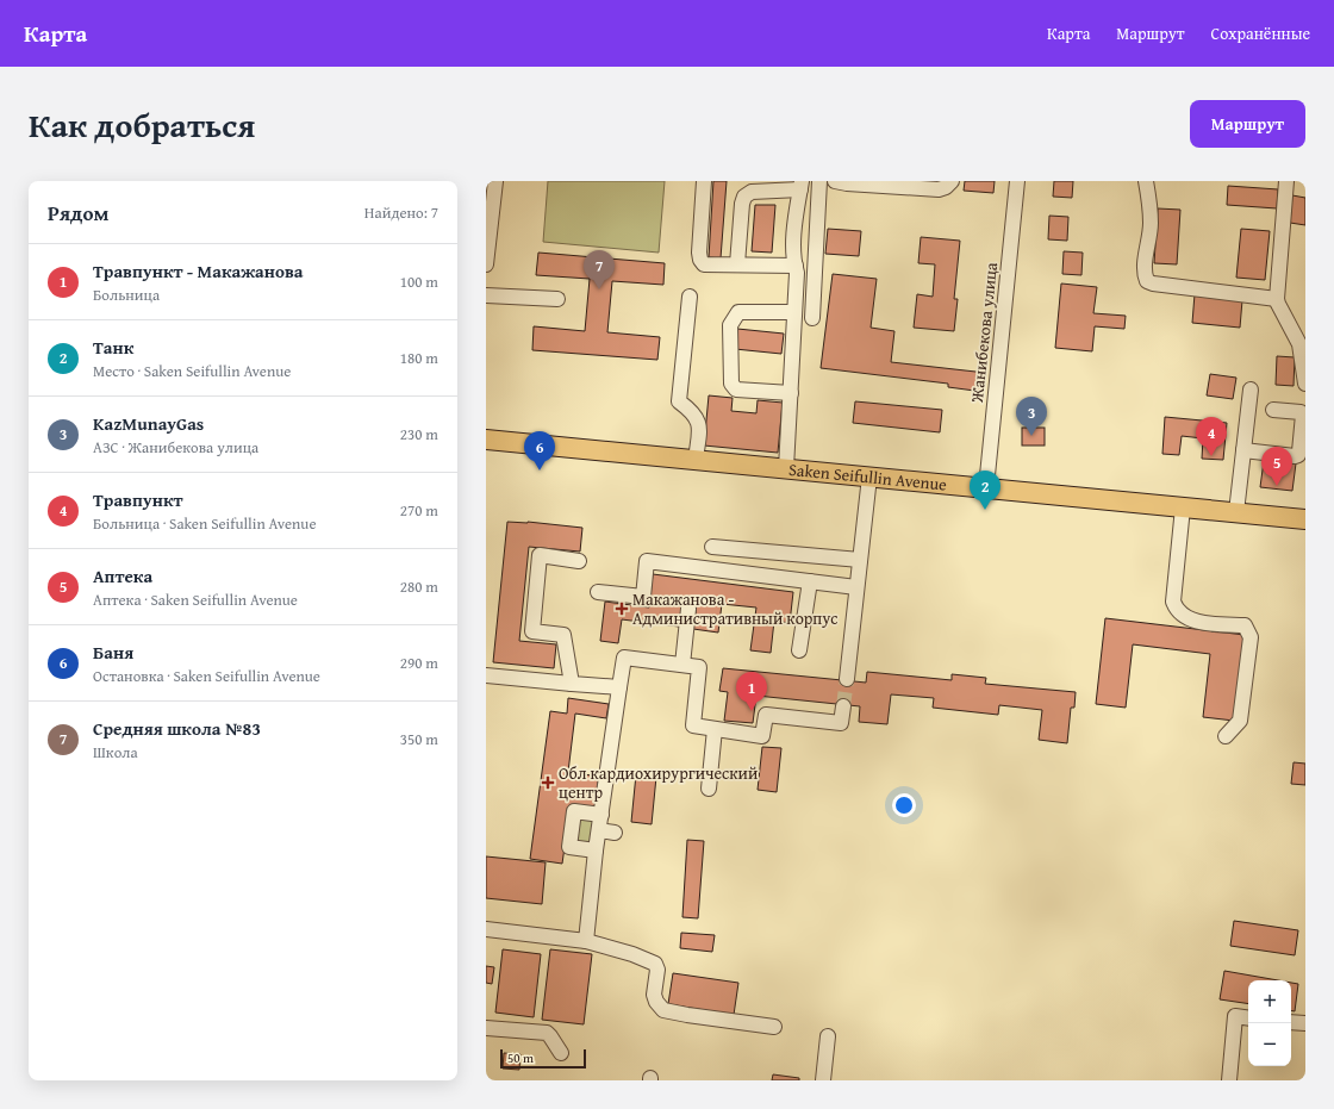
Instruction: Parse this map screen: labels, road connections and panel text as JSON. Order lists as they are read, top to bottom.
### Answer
{
  "streets": {
    "main road": ["Saken Seifullin Avenue"],
    "street": ["Жанибекова улица"]
  },
  "crossings": [
    ["Жанибекова улица", "Saken Seifullin Avenue"]
  ],
  "places": {
    "health": ["Макажанова - Административный корпус", "Обл кардиохирургический центр"]
  },
  "scale_bar": "50 m",
  "page": {
    "header": "Карта",
    "nav": ["Карта", "Маршрут", "Сохранённые"],
    "title": "Как добраться",
    "buttons": "Маршрут",
    "heading": ["Рядом", "Найдено: 7"],
    "list": [
      {
        "mark": "1",
        "name": "Травпункт - Макажанова",
        "note": "Больница",
        "value": "100 m"
      },
      {
        "mark": "2",
        "name": "Танк",
        "note": "Место · Saken Seifullin Avenue",
        "value": "180 m"
      },
      {
        "mark": "3",
        "name": "KazMunayGas",
        "note": "АЗС · Жанибекова улица",
        "value": "230 m"
      },
      {
        "mark": "4",
        "name": "Травпункт",
        "note": "Больница · Saken Seifullin Avenue",
        "value": "270 m"
      },
      {
        "mark": "5",
        "name": "Аптека",
        "note": "Аптека · Saken Seifullin Avenue",
        "value": "280 m"
      },
      {
        "mark": "6",
        "name": "Баня",
        "note": "Остановка · Saken Seifullin Avenue",
        "value": "290 m"
      },
      {
        "mark": "7",
        "name": "Средняя школа №83",
        "note": "Школа",
        "value": "350 m"
      }
    ],
    "pins": [
      "7",
      "3",
      "4",
      "6",
      "5",
      "2",
      "1"
    ],
    "map_buttons": ["+", "−"],
    "scale": "50 m"
  }
}
